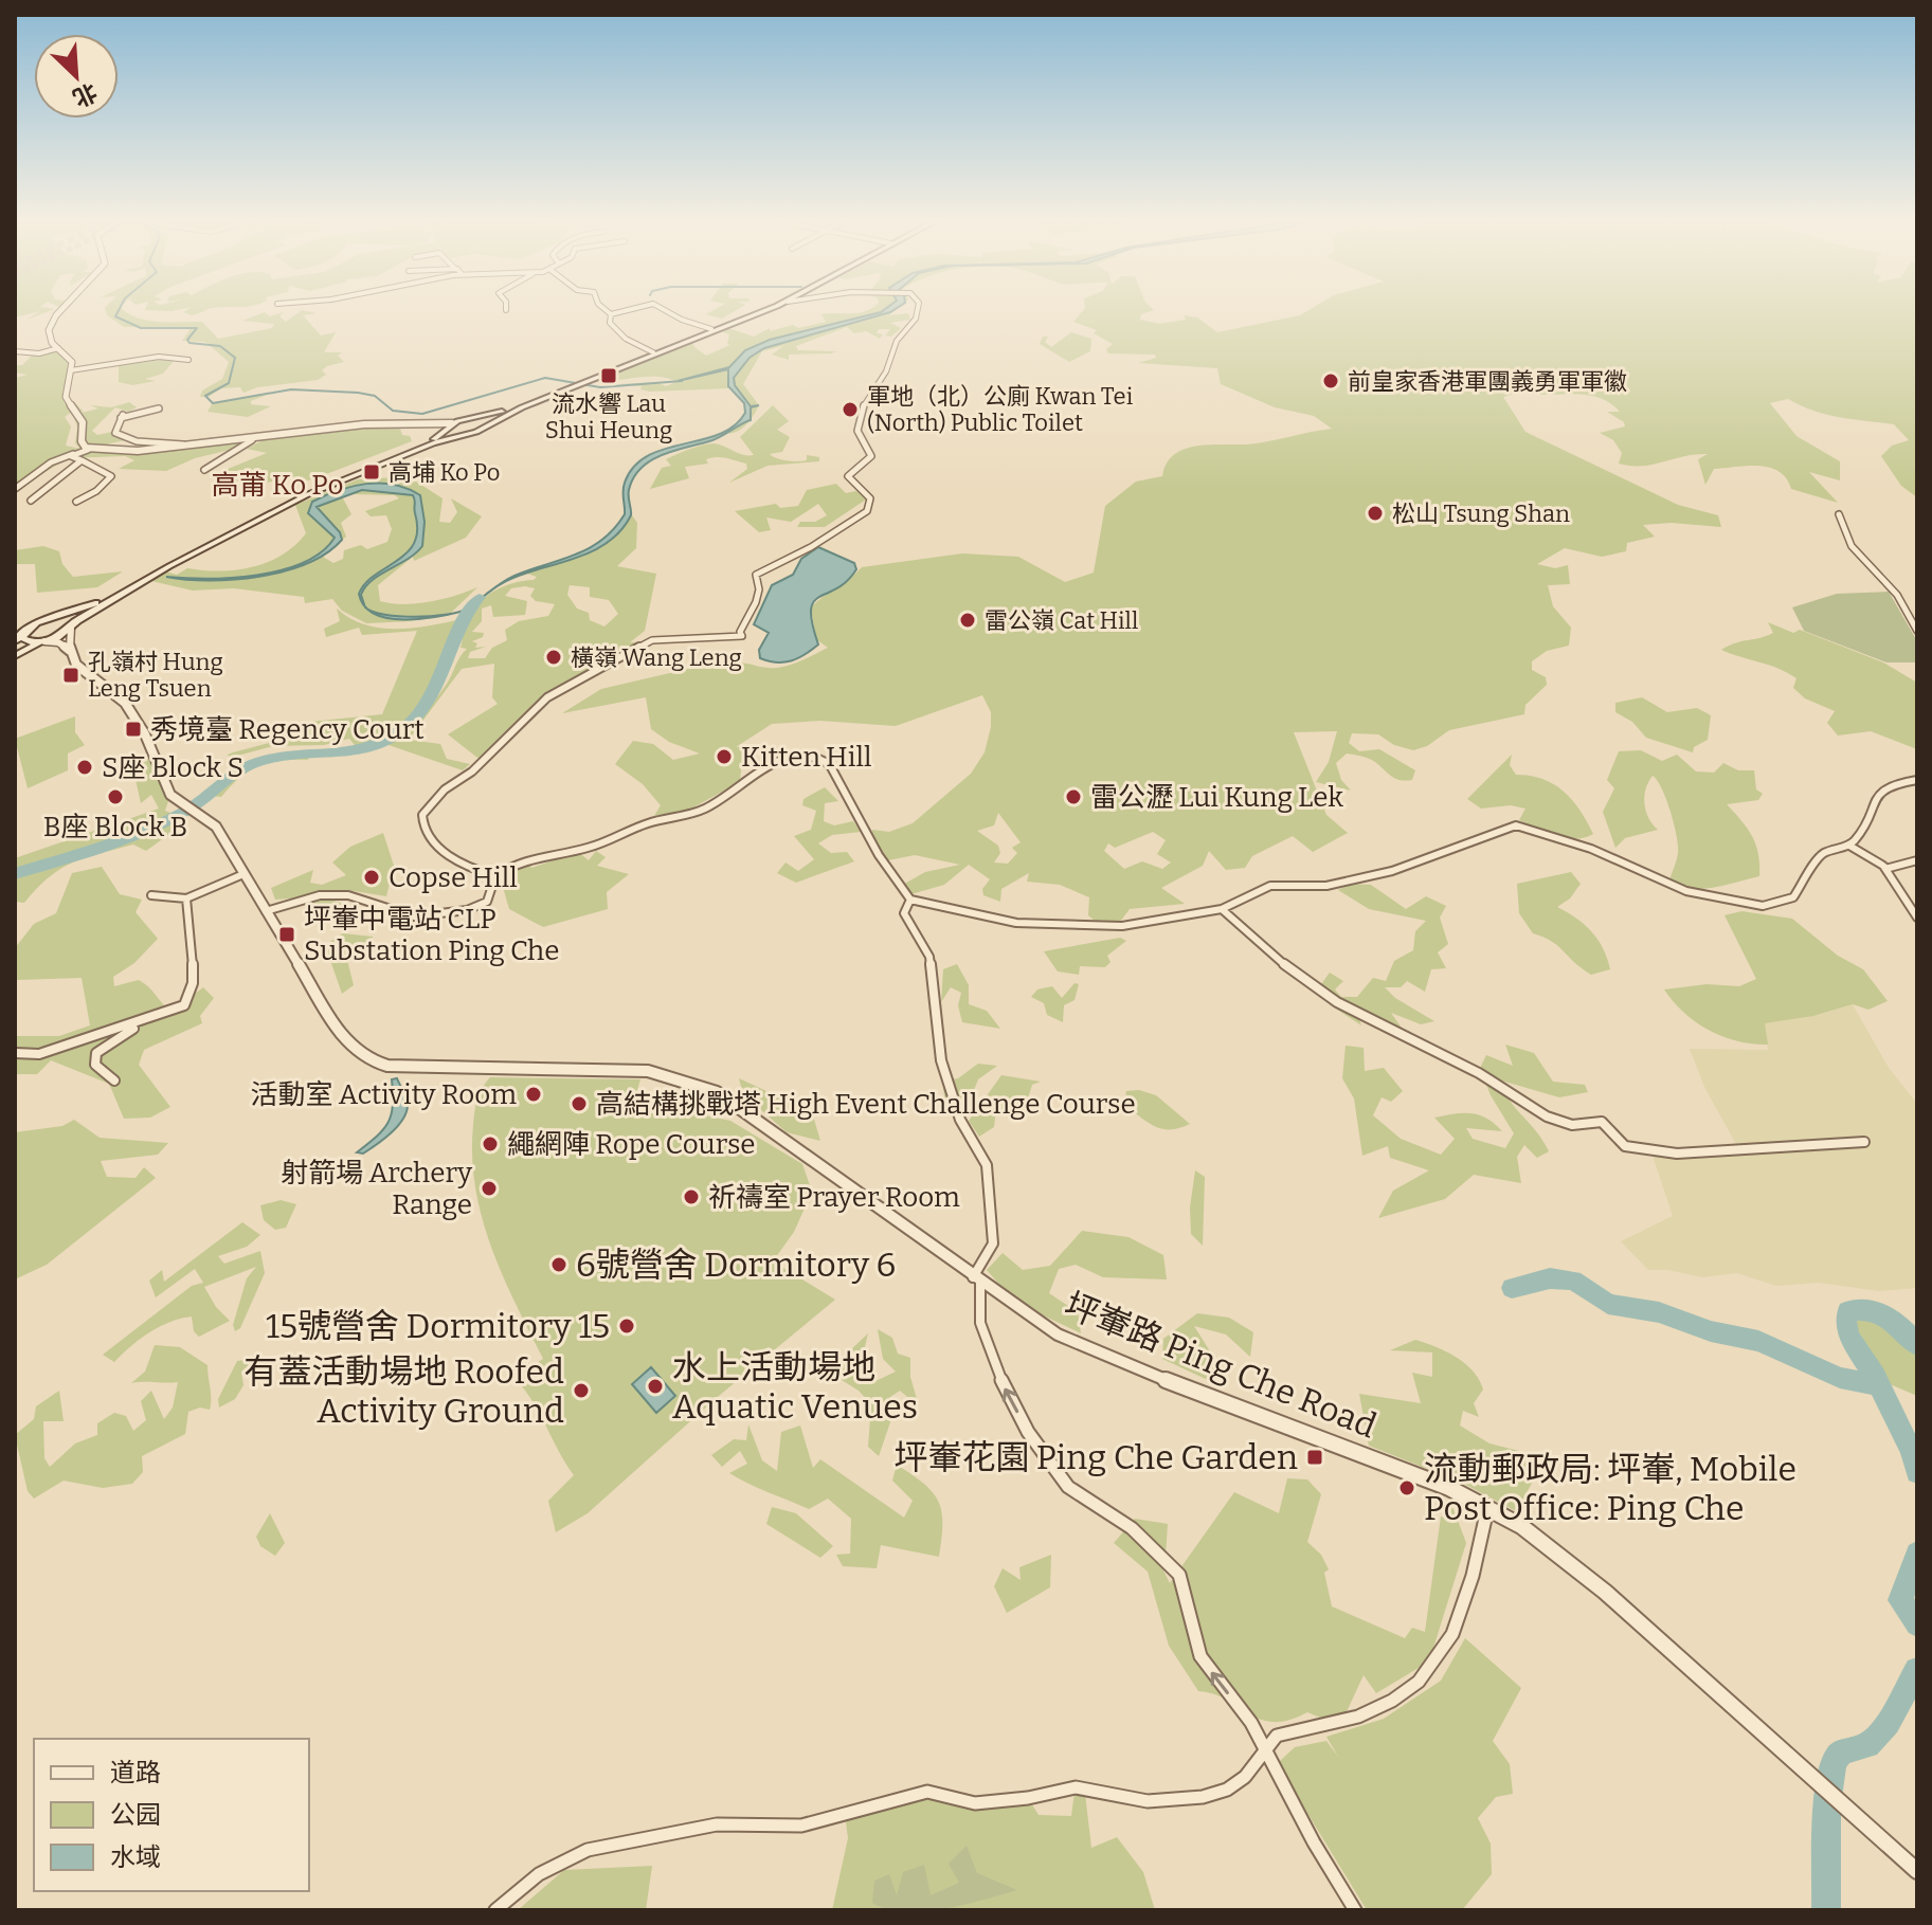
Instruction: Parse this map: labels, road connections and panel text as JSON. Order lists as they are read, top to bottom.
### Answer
{
  "streets": {
    "street": ["坪輋路 Ping Che Road"]
  },
  "districts": ["高莆 Ko Po"],
  "places": {
    "transit": [
      "流水響 Lau Shui Heung",
      "高埔 Ko Po",
      "孔嶺村 Hung Leng Tsuen",
      "秀境臺 Regency Court",
      "坪輋中電站 CLP Substation Ping Che",
      "坪輋花園 Ping Che Garden"
    ],
    "other": [
      "前皇家香港軍團義勇軍軍徽",
      "軍地（北）公廁 Kwan Tei (North) Public Toilet",
      "松山 Tsung Shan",
      "雷公嶺 Cat Hill",
      "橫嶺 Wang Leng",
      "Kitten Hill",
      "S座 Block S",
      "B座 Block B",
      "雷公瀝 Lui Kung Lek",
      "Copse Hill",
      "活動室 Activity Room",
      "高結構挑戰塔 High Event Challenge Course",
      "繩網陣 Rope Course",
      "射箭場 Archery Range",
      "祈禱室 Prayer Room",
      "6號營舍 Dormitory 6",
      "15號營舍 Dormitory 15",
      "水上活動場地 Aquatic Venues",
      "有蓋活動場地 Roofed Activity Ground",
      "流動郵政局: 坪輋, Mobile Post Office: Ping Che"
    ]
  },
  "legend": ["道路", "公园", "水域"],
  "north": "bottom right"
}
